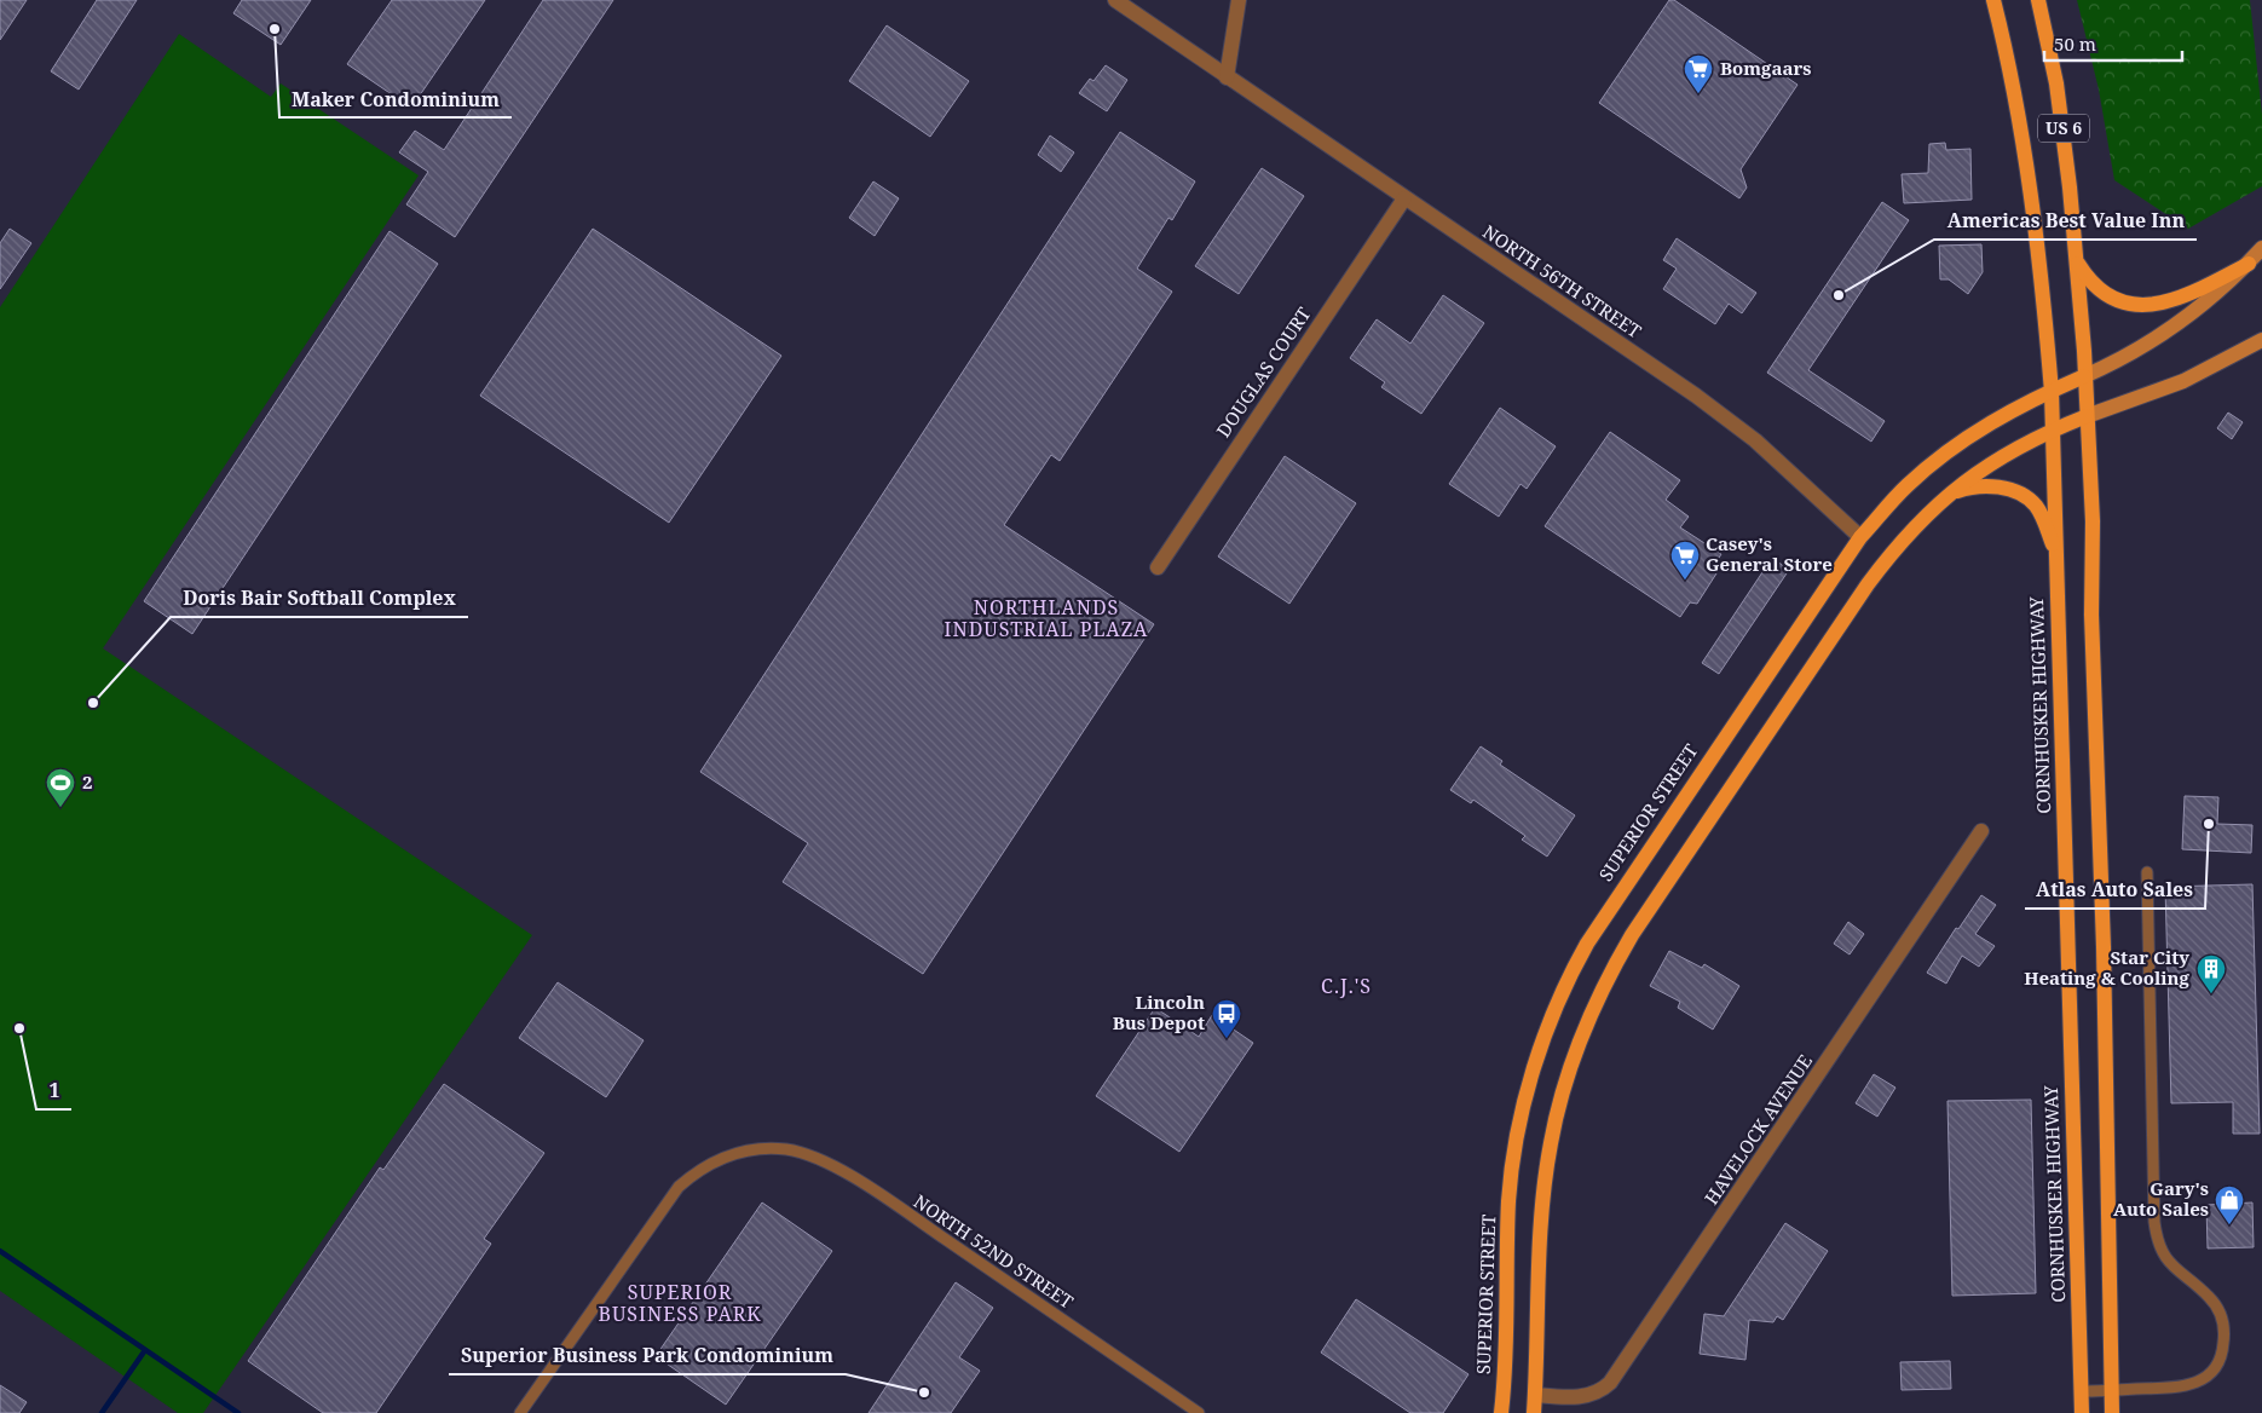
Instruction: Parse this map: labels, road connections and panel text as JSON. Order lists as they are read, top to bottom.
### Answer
{
  "streets": {
    "main road": ["US 6", "CORNHUSKER HIGHWAY", "SUPERIOR STREET"],
    "street": ["NORTH 56TH STREET", "DOUGLAS COURT", "HAVELOCK AVENUE"],
    "lane": ["NORTH 52ND STREET"]
  },
  "crossings": [
    ["US 6", "SUPERIOR STREET"],
    ["NORTH 56TH STREET", "DOUGLAS COURT"],
    ["NORTH 56TH STREET", "SUPERIOR STREET"],
    ["CORNHUSKER HIGHWAY", "SUPERIOR STREET"]
  ],
  "districts": ["NORTHLANDS INDUSTRIAL PLAZA", "C.J.'S", "SUPERIOR BUSINESS PARK"],
  "places": {
    "other": [
      "Maker Condominium",
      "Americas Best Value Inn",
      "Doris Bair Softball Complex",
      "Atlas Auto Sales",
      "1",
      "Superior Business Park Condominium"
    ],
    "supermarket": ["Bomgaars", "Casey's General Store"],
    "sports": ["2"],
    "building": ["Star City Heating & Cooling"],
    "bus stop": ["Lincoln Bus Depot"],
    "shop": ["Gary's Auto Sales"]
  },
  "scale_bar": "50 m"
}
